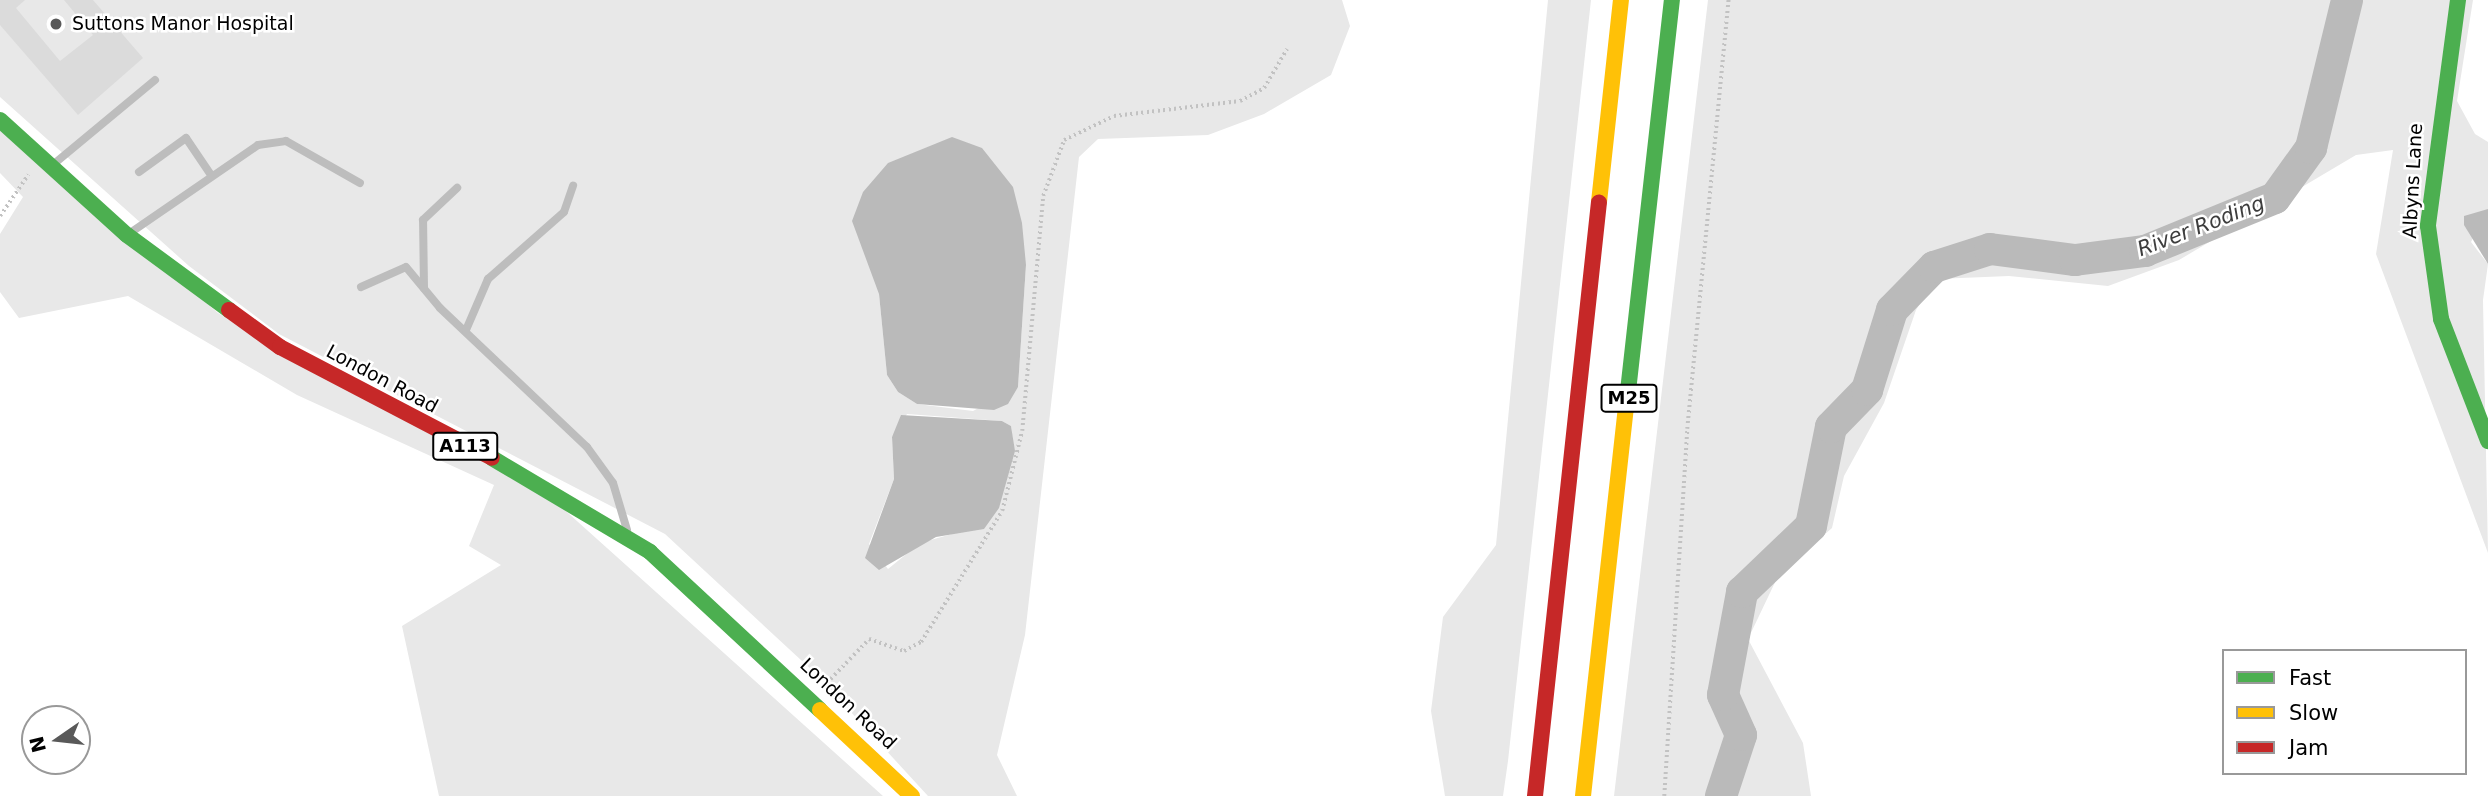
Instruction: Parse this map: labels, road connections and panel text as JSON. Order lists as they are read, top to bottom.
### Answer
{
  "streets": {
    "main road": [
      "Albyns Lane",
      "London Road",
      "M25",
      "A113"
    ]
  },
  "water": ["River Roding"],
  "places": ["Suttons Manor Hospital"],
  "legend": ["Fast", "Slow", "Jam"],
  "north": "left"
}
